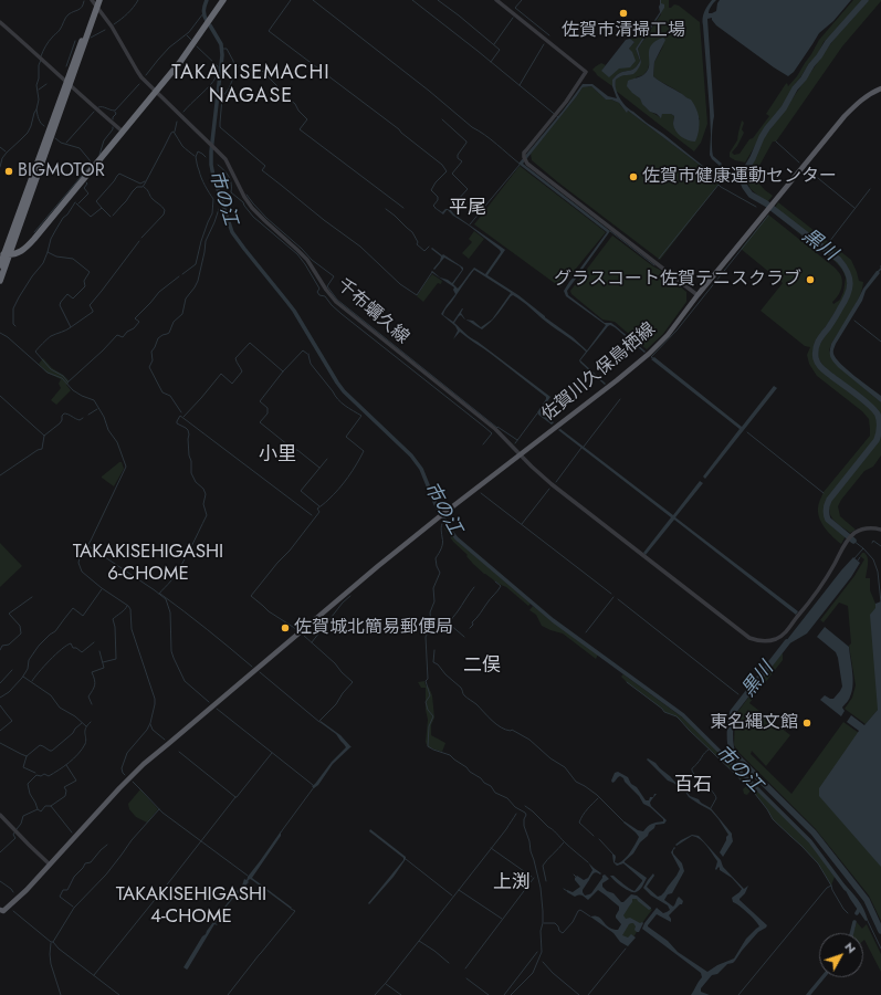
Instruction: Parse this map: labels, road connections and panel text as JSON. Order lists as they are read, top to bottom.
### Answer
{
  "streets": {
    "main road": ["佐賀川久保鳥栖線"],
    "street": ["千布蠣久線"]
  },
  "crossings": [
    ["千布蠣久線", "佐賀川久保鳥栖線"]
  ],
  "districts": [
    "TAKAKISEMACHI NAGASE",
    "平尾",
    "小里",
    "TAKAKISEHIGASHI 6-CHOME",
    "二俣",
    "百石",
    "上渕",
    "TAKAKISEHIGASHI 4-CHOME"
  ],
  "water": ["市の江", "黒川"],
  "places": [
    "佐賀市清掃工場",
    "BIGMOTOR",
    "佐賀市健康運動センター",
    "グラスコート佐賀テニスクラブ",
    "佐賀城北簡易郵便局",
    "東名縄文館"
  ],
  "north": "top right"
}
